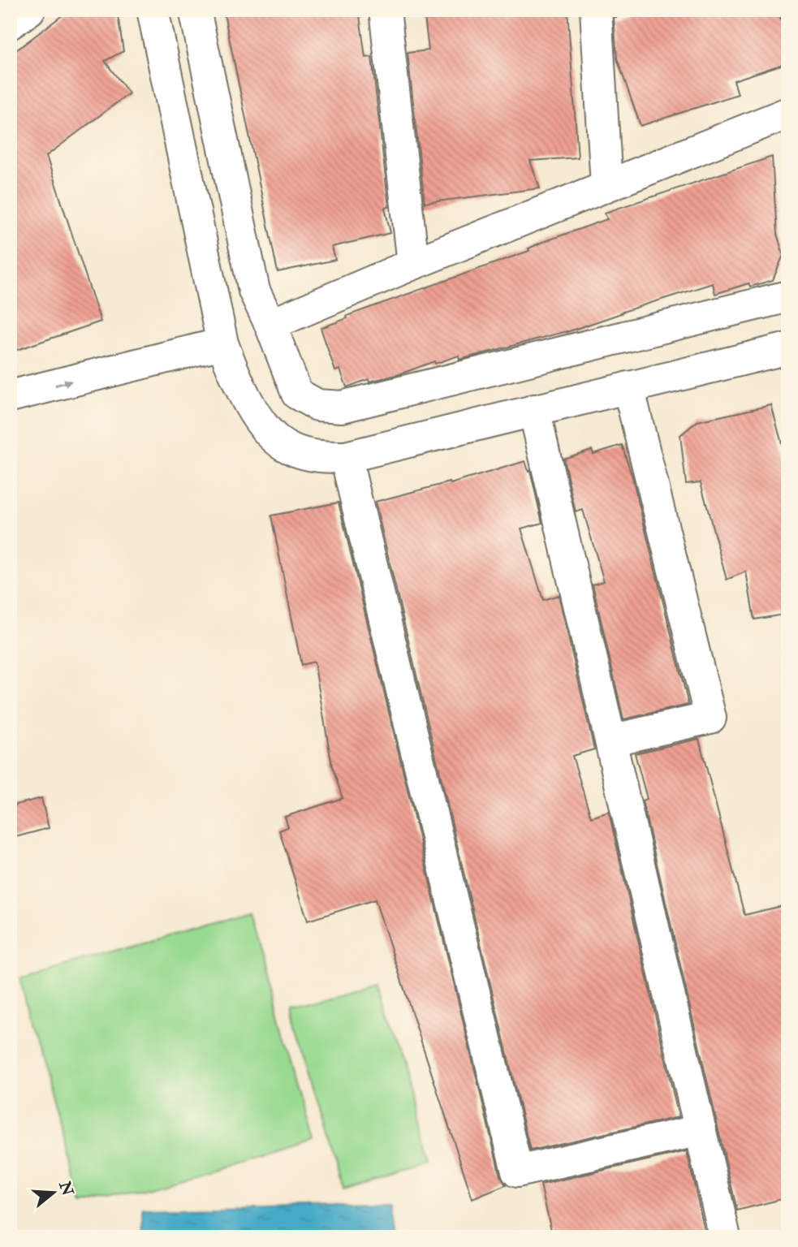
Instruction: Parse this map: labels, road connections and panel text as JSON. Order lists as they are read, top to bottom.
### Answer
{
  "north": "right"
}
